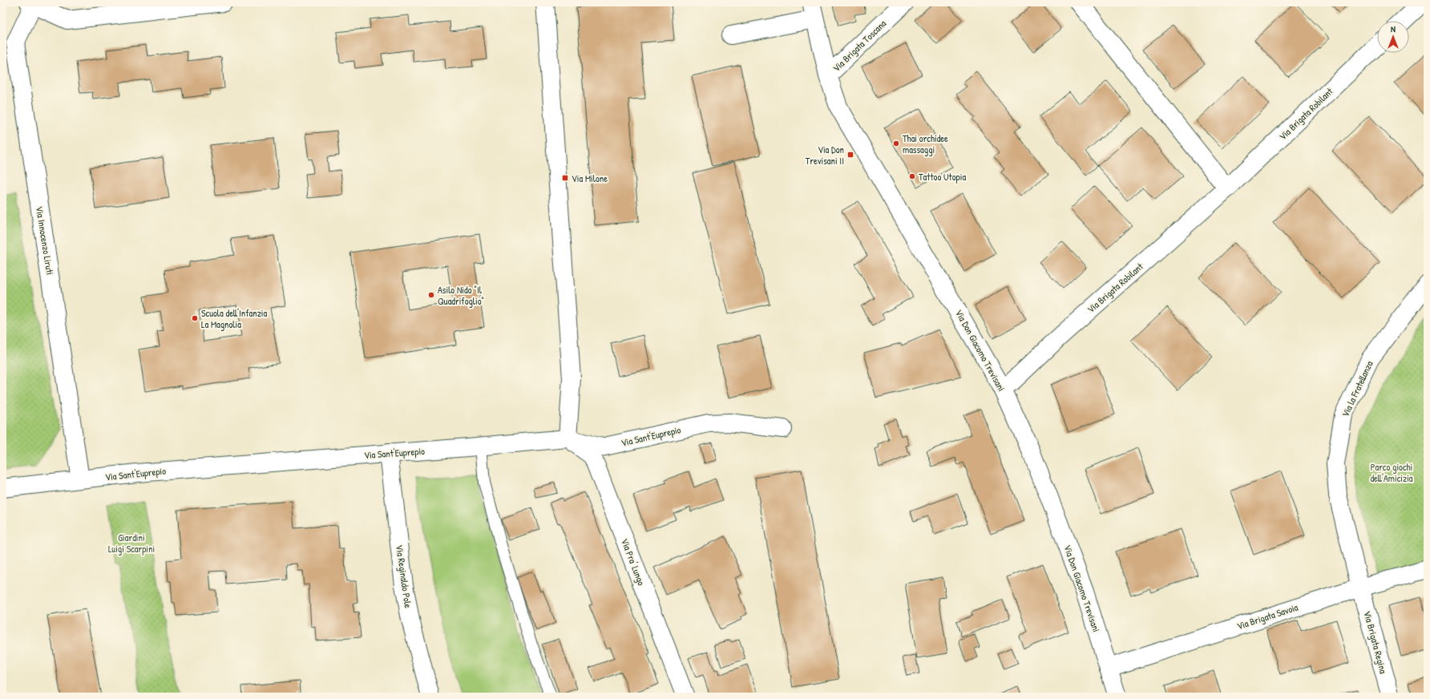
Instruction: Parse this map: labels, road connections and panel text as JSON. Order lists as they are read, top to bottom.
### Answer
{
  "streets": {
    "street": [
      "Via Brigata Toscana",
      "Via Brigata Robilant",
      "Via Innocenzo Liruti",
      "Via Don Giacomo Trevisani",
      "Via la Fratellanza",
      "Via Sant'Euprepio",
      "Via Pra' Lungo",
      "Via Reginaldo Pole",
      "Via Brigata Savoia",
      "Via Brigata Regina"
    ]
  },
  "crossings": [
    ["Via Brigata Toscana", "Via Don Giacomo Trevisani"],
    ["Via Brigata Robilant", "Via Don Giacomo Trevisani"],
    ["Via Innocenzo Liruti", "Via Sant'Euprepio"],
    ["Via Don Giacomo Trevisani", "Via Brigata Savoia"],
    ["Via la Fratellanza", "Via Brigata Savoia"],
    ["Via la Fratellanza", "Via Brigata Regina"],
    ["Via Sant'Euprepio", "Via Pra' Lungo"],
    ["Via Sant'Euprepio", "Via Reginaldo Pole"],
    ["Via Brigata Savoia", "Via Brigata Regina"]
  ],
  "parks": ["Parco giochi dell'Amicizia", "Giardini Luigi Scarpini"],
  "places": {
    "other": [
      "Thai orchidee massaggi",
      "Tattoo Utopia",
      "Asilo Nido \"Il Quadrifoglio\"",
      "Scuola dell'Infanzia La Magnolia"
    ],
    "transit": ["Via Don Trevisani II", "Via Milone"]
  },
  "north": "top"
}
